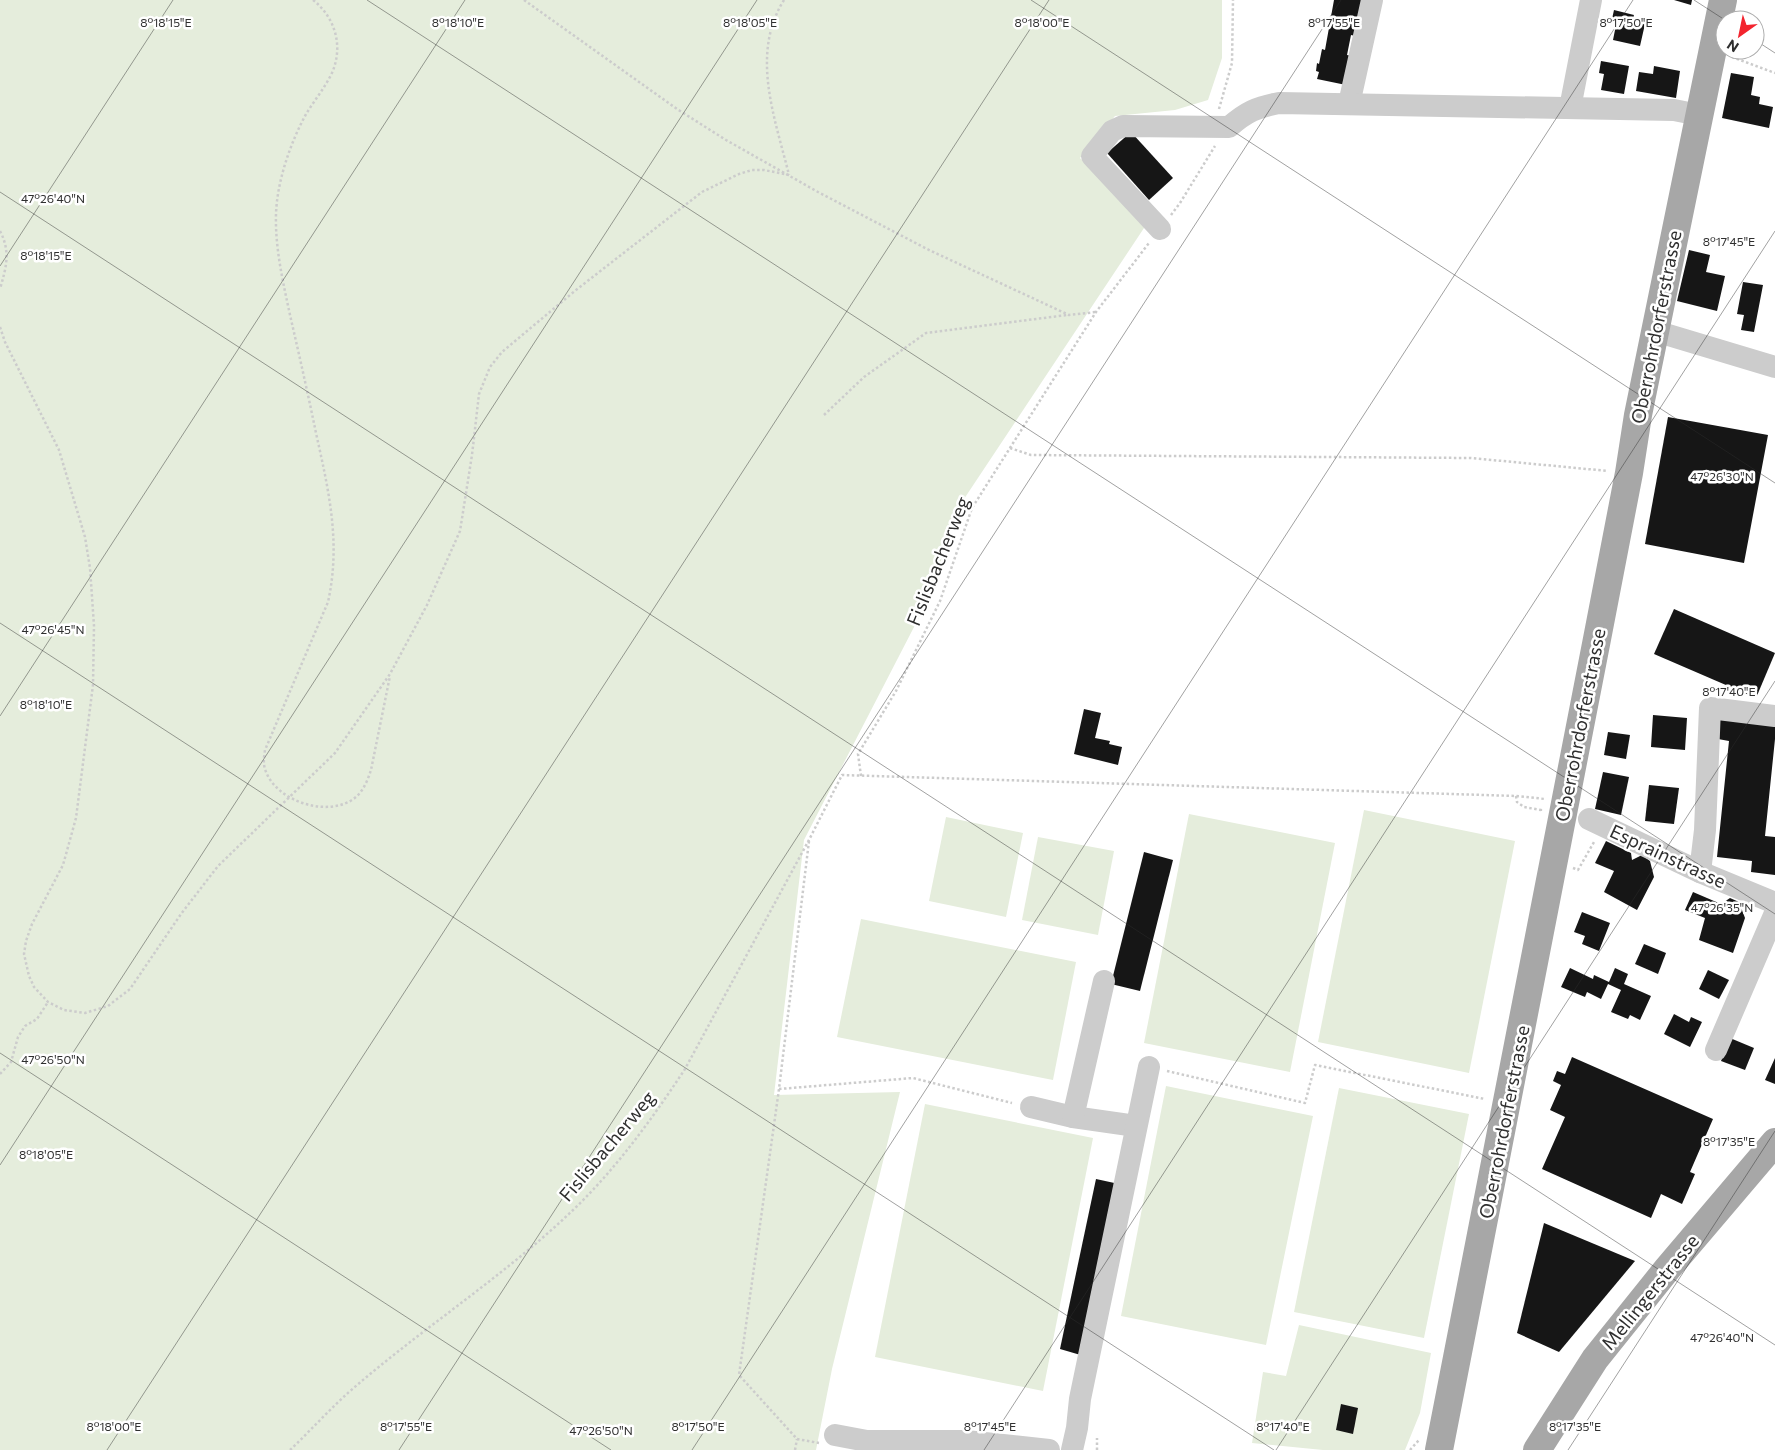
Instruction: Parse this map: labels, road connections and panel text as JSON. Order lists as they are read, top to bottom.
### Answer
{
  "streets": {
    "main road": ["Oberrohrdorferstrasse", "Mellingerstrasse"],
    "street": ["Esprainstrasse"],
    "path": ["Fislisbacherweg"]
  },
  "north": "bottom left",
  "coordinates": [
    "8°18'15\"E",
    "8°18'10\"E",
    "8°18'05\"E",
    "8°18'00\"E",
    "8°17'55\"E",
    "8°17'50\"E",
    "47°26'40\"N",
    "8°17'45\"E",
    "47°26'30\"N",
    "47°26'45\"N",
    "8°17'40\"E",
    "47°26'35\"N",
    "47°26'50\"N",
    "8°17'35\"E"
  ]
}
